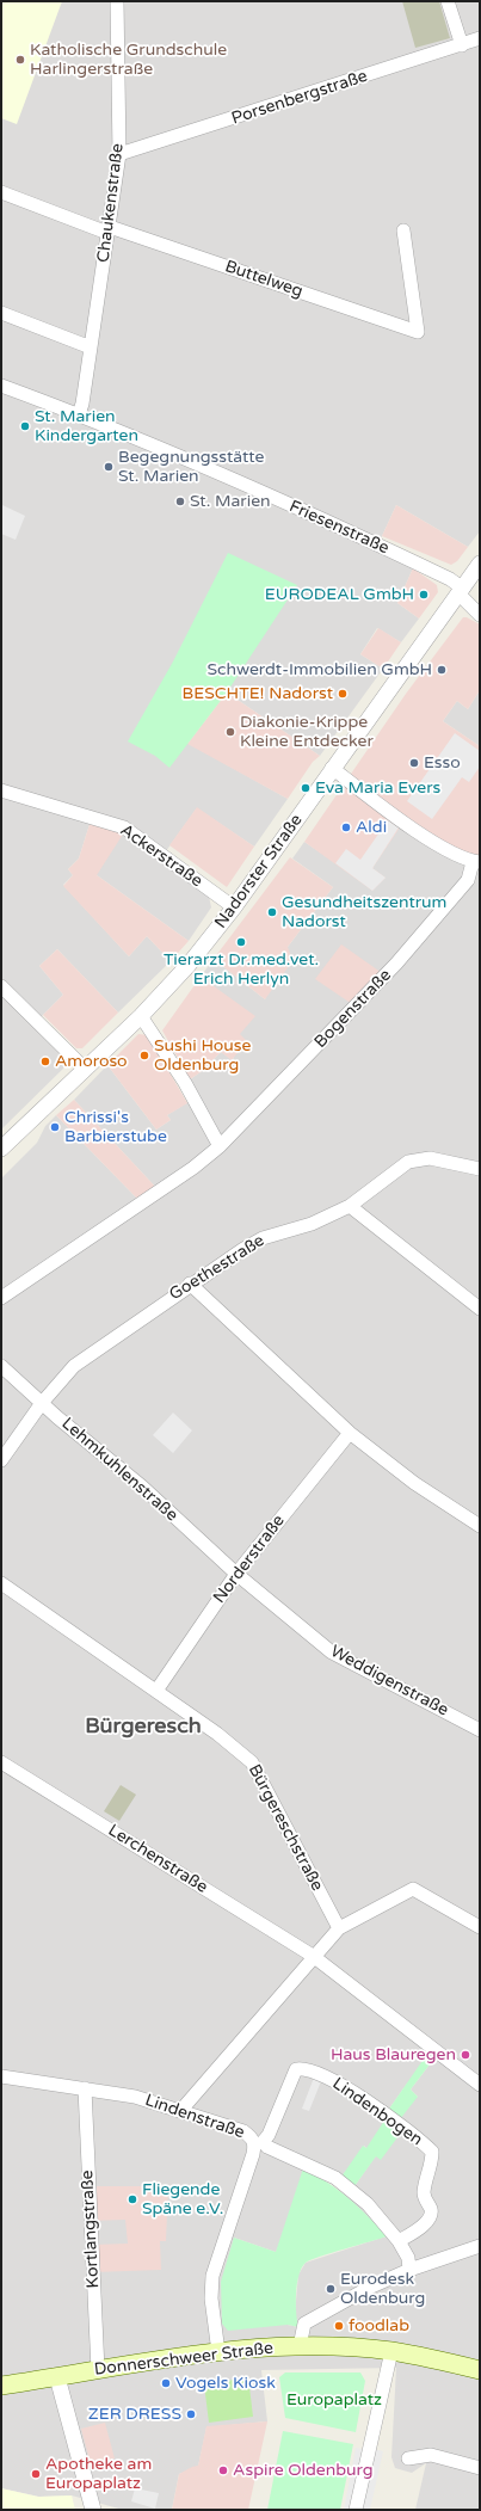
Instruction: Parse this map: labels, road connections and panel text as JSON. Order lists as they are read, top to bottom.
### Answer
{
  "streets": {
    "main road": ["Donnerschweer Straße"],
    "street": [
      "Porsenbergstraße",
      "Chaukenstraße",
      "Buttelweg",
      "Friesenstraße",
      "Ackerstraße",
      "Nadorster Straße",
      "Bogenstraße",
      "Goethestraße",
      "Lehmkuhlenstraße",
      "Norderstraße",
      "Weddigenstraße",
      "Bürgereschstraße",
      "Lerchenstraße",
      "Lindenbogen",
      "Lindenstraße",
      "Kortlangstraße"
    ]
  },
  "crossings": [
    ["Porsenbergstraße", "Chaukenstraße"],
    ["Chaukenstraße", "Buttelweg"],
    ["Chaukenstraße", "Friesenstraße"],
    ["Friesenstraße", "Nadorster Straße"],
    ["Ackerstraße", "Nadorster Straße"],
    ["Goethestraße", "Lehmkuhlenstraße"],
    ["Lehmkuhlenstraße", "Norderstraße"],
    ["Lehmkuhlenstraße", "Weddigenstraße"],
    ["Norderstraße", "Weddigenstraße"],
    ["Norderstraße", "Bürgereschstraße"],
    ["Lindenbogen", "Lindenstraße"],
    ["Lindenstraße", "Kortlangstraße"],
    ["Lindenstraße", "Donnerschweer Straße"],
    ["Kortlangstraße", "Donnerschweer Straße"]
  ],
  "districts": ["Bürgeresch"],
  "parks": ["Europaplatz"],
  "places": [
    "Katholische Grundschule Harlingerstraße",
    "St. Marien Kindergarten",
    "Begegnungsstätte St. Marien",
    "St. Marien",
    "EURODEAL GmbH",
    "Schwerdt-Immobilien GmbH",
    "BESCHTE! Nadorst",
    "Diakonie-Krippe Kleine Entdecker",
    "Esso",
    "Eva Maria Evers",
    "Aldi",
    "Gesundheitszentrum Nadorst",
    "Tierarzt Dr.med.vet. Erich Herlyn",
    "Sushi House Oldenburg",
    "Amoroso",
    "Chrissi's Barbierstube",
    "Haus Blauregen",
    "Fliegende Späne e.V.",
    "Eurodesk Oldenburg",
    "foodlab",
    "Vogels Kiosk",
    "ZER DRESS",
    "Aspire Oldenburg",
    "Apotheke am Europaplatz"
  ]
}
